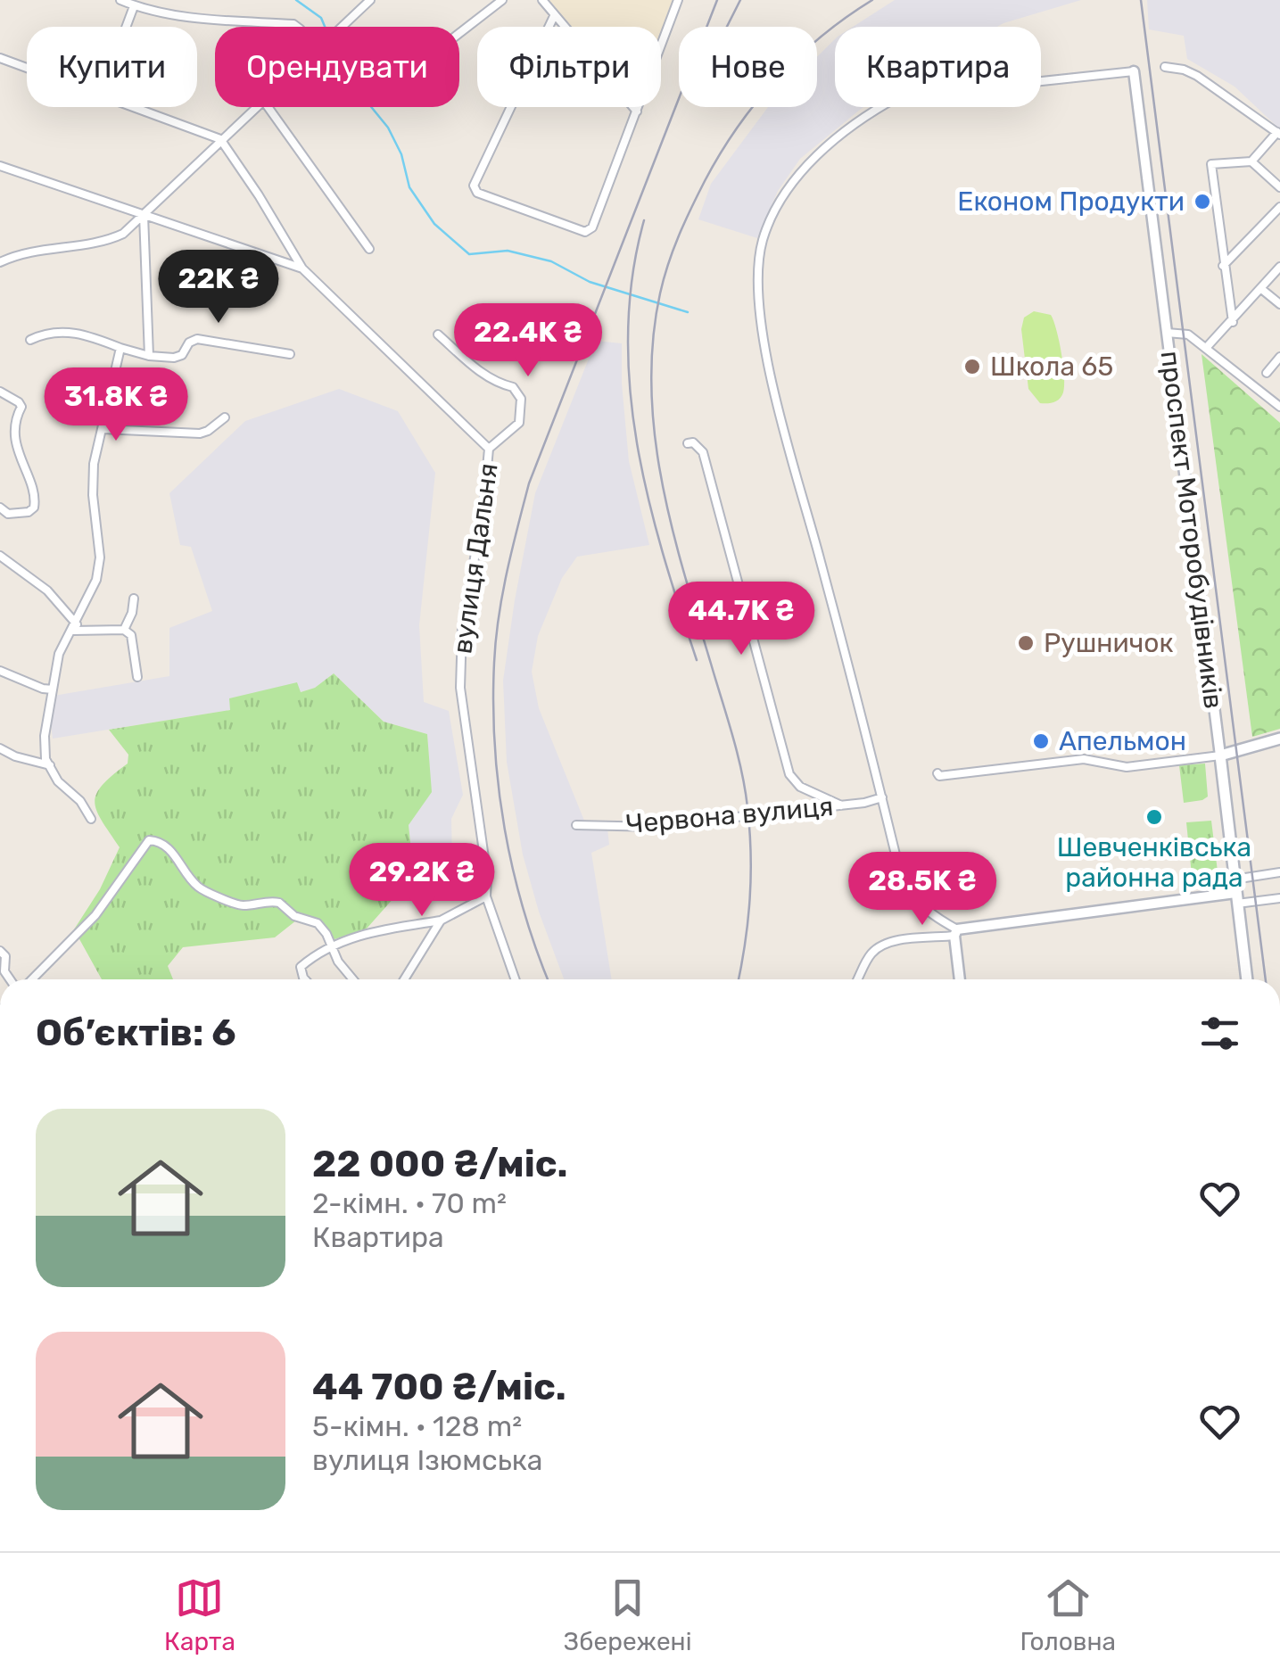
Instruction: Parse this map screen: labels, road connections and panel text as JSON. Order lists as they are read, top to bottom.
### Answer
{
  "streets": {
    "main road": ["проспект Моторобудівників"],
    "street": ["вулиця Дальня", "Червона вулиця"]
  },
  "places": [
    "Економ Продукти",
    "Школа 65",
    "Рушничок",
    "Апельмон",
    "Шевченківська районна рада"
  ],
  "page": {
    "chip": [
      "Купити",
      "Орендувати",
      "Фільтри",
      "Нове",
      "Квартира"
    ],
    "price": [
      "22K ₴",
      "22.4K ₴",
      "31.8K ₴",
      "44.7K ₴",
      "29.2K ₴",
      "28.5K ₴"
    ],
    "heading": "Об’єктів: 6",
    "list": [
      {
        "name": "22 000 ₴/міс.",
        "note": "2-кімн. · 70 m² · Квартира"
      },
      {
        "name": "44 700 ₴/міс.",
        "note": "5-кімн. · 128 m² · вулиця Ізюмська"
      }
    ],
    "tabs": ["Карта", "Збережені", "Головна"]
  }
}
